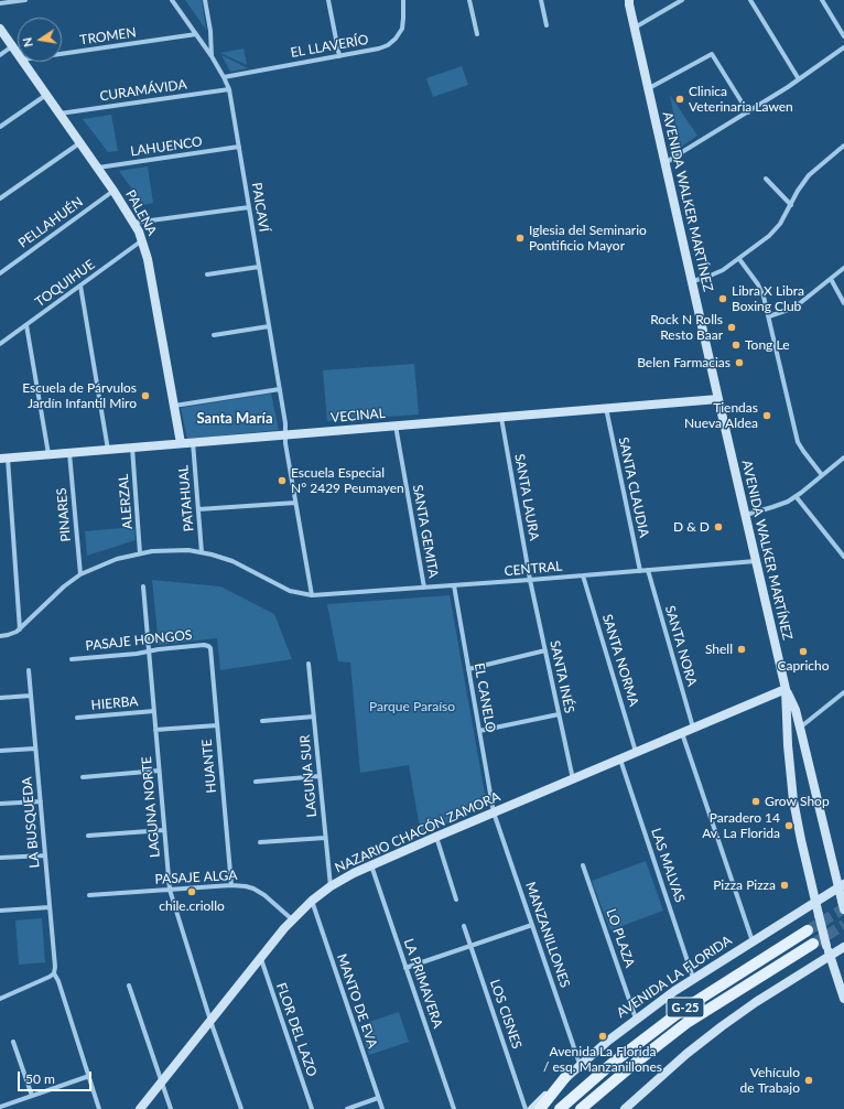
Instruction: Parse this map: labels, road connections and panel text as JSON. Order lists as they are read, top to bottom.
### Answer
{
  "streets": {
    "main road": ["G-25"],
    "street": [
      "TROMEN",
      "EL LLAVERÍO",
      "CURAMÁVIDA",
      "LAHUENCO",
      "AVENIDA WALKER MARTÍNEZ",
      "PAICAVÍ",
      "PALENA",
      "PELLAHUÉN",
      "TOQUIHUE",
      "VECINAL",
      "SANTA CLAUDIA",
      "SANTA LAURA",
      "PATAHUAL",
      "ALERZAL",
      "PINARES",
      "SANTA GEMITA",
      "CENTRAL",
      "PASAJE HONGOS",
      "SANTA NORA",
      "SANTA NORMA",
      "SANTA INÉS",
      "EL CANELO",
      "HIERBA",
      "HUANTE",
      "LAGUNA SUR",
      "LAGUNA NORTE",
      "LA BUSQUEDA",
      "NAZARIO CHACÓN ZAMORA",
      "LAS MALVAS",
      "PASAJE ALGA",
      "MANZANILLONES",
      "LO PLAZA",
      "AVENIDA LA FLORIDA",
      "LA PRIMAVERA",
      "MANTO DE EVA",
      "LOS CISNES",
      "FLOR DEL LAZO"
    ]
  },
  "crossings": [
    ["TROMEN", "PAICAVÍ"],
    ["EL LLAVERÍO", "PAICAVÍ"],
    ["CURAMÁVIDA", "PAICAVÍ"],
    ["CURAMÁVIDA", "PALENA"],
    ["LAHUENCO", "PAICAVÍ"],
    ["LAHUENCO", "PALENA"],
    ["AVENIDA WALKER MARTÍNEZ", "VECINAL"],
    ["AVENIDA WALKER MARTÍNEZ", "CENTRAL"],
    ["AVENIDA WALKER MARTÍNEZ", "NAZARIO CHACÓN ZAMORA"],
    ["AVENIDA WALKER MARTÍNEZ", "AVENIDA LA FLORIDA"],
    ["PAICAVÍ", "VECINAL"],
    ["PAICAVÍ", "CENTRAL"],
    ["PALENA", "PELLAHUÉN"],
    ["PALENA", "TOQUIHUE"],
    ["PALENA", "VECINAL"],
    ["VECINAL", "SANTA CLAUDIA"],
    ["VECINAL", "SANTA LAURA"],
    ["VECINAL", "PATAHUAL"],
    ["VECINAL", "ALERZAL"],
    ["VECINAL", "PINARES"],
    ["VECINAL", "SANTA GEMITA"],
    ["SANTA CLAUDIA", "CENTRAL"],
    ["SANTA LAURA", "CENTRAL"],
    ["SANTA LAURA", "SANTA INÉS"],
    ["PATAHUAL", "CENTRAL"],
    ["ALERZAL", "CENTRAL"],
    ["PINARES", "CENTRAL"],
    ["SANTA GEMITA", "CENTRAL"],
    ["CENTRAL", "SANTA NORA"],
    ["CENTRAL", "SANTA NORMA"],
    ["CENTRAL", "SANTA INÉS"],
    ["CENTRAL", "EL CANELO"],
    ["PASAJE HONGOS", "HUANTE"],
    ["PASAJE HONGOS", "LAGUNA NORTE"],
    ["SANTA NORA", "NAZARIO CHACÓN ZAMORA"],
    ["SANTA NORMA", "NAZARIO CHACÓN ZAMORA"],
    ["SANTA INÉS", "NAZARIO CHACÓN ZAMORA"],
    ["EL CANELO", "NAZARIO CHACÓN ZAMORA"],
    ["EL CANELO", "MANZANILLONES"],
    ["HIERBA", "LAGUNA NORTE"],
    ["HUANTE", "PASAJE ALGA"],
    ["LAGUNA SUR", "NAZARIO CHACÓN ZAMORA"],
    ["LAGUNA NORTE", "NAZARIO CHACÓN ZAMORA"],
    ["LAGUNA NORTE", "PASAJE ALGA"],
    ["NAZARIO CHACÓN ZAMORA", "LAS MALVAS"],
    ["NAZARIO CHACÓN ZAMORA", "PASAJE ALGA"],
    ["NAZARIO CHACÓN ZAMORA", "MANZANILLONES"],
    ["NAZARIO CHACÓN ZAMORA", "LA PRIMAVERA"],
    ["NAZARIO CHACÓN ZAMORA", "MANTO DE EVA"],
    ["NAZARIO CHACÓN ZAMORA", "FLOR DEL LAZO"],
    ["LAS MALVAS", "AVENIDA LA FLORIDA"],
    ["MANZANILLONES", "AVENIDA LA FLORIDA"],
    ["LO PLAZA", "AVENIDA LA FLORIDA"]
  ],
  "districts": ["Santa María"],
  "parks": ["Parque Paraíso"],
  "places": [
    "Clinica Veterinaria Lawen",
    "Iglesia del Seminario Pontificio Mayor",
    "Libra X Libra Boxing Club",
    "Rock N Rolls Resto Baar",
    "Tong Le",
    "Belen Farmacias",
    "Escuela de Párvulos Jardín Infantil Miro",
    "Tiendas Nueva Aldea",
    "Escuela Especial N° 2429 Peumayen",
    "D & D",
    "Shell",
    "Capricho",
    "Grow Shop",
    "Paradero 14 Av. La Florida",
    "Pizza Pizza",
    "chile.criollo",
    "Avenida La Florida / esq. Manzanillones",
    "Vehículo de Trabajo"
  ],
  "scale_bar": "50 m",
  "north": "left"
}
